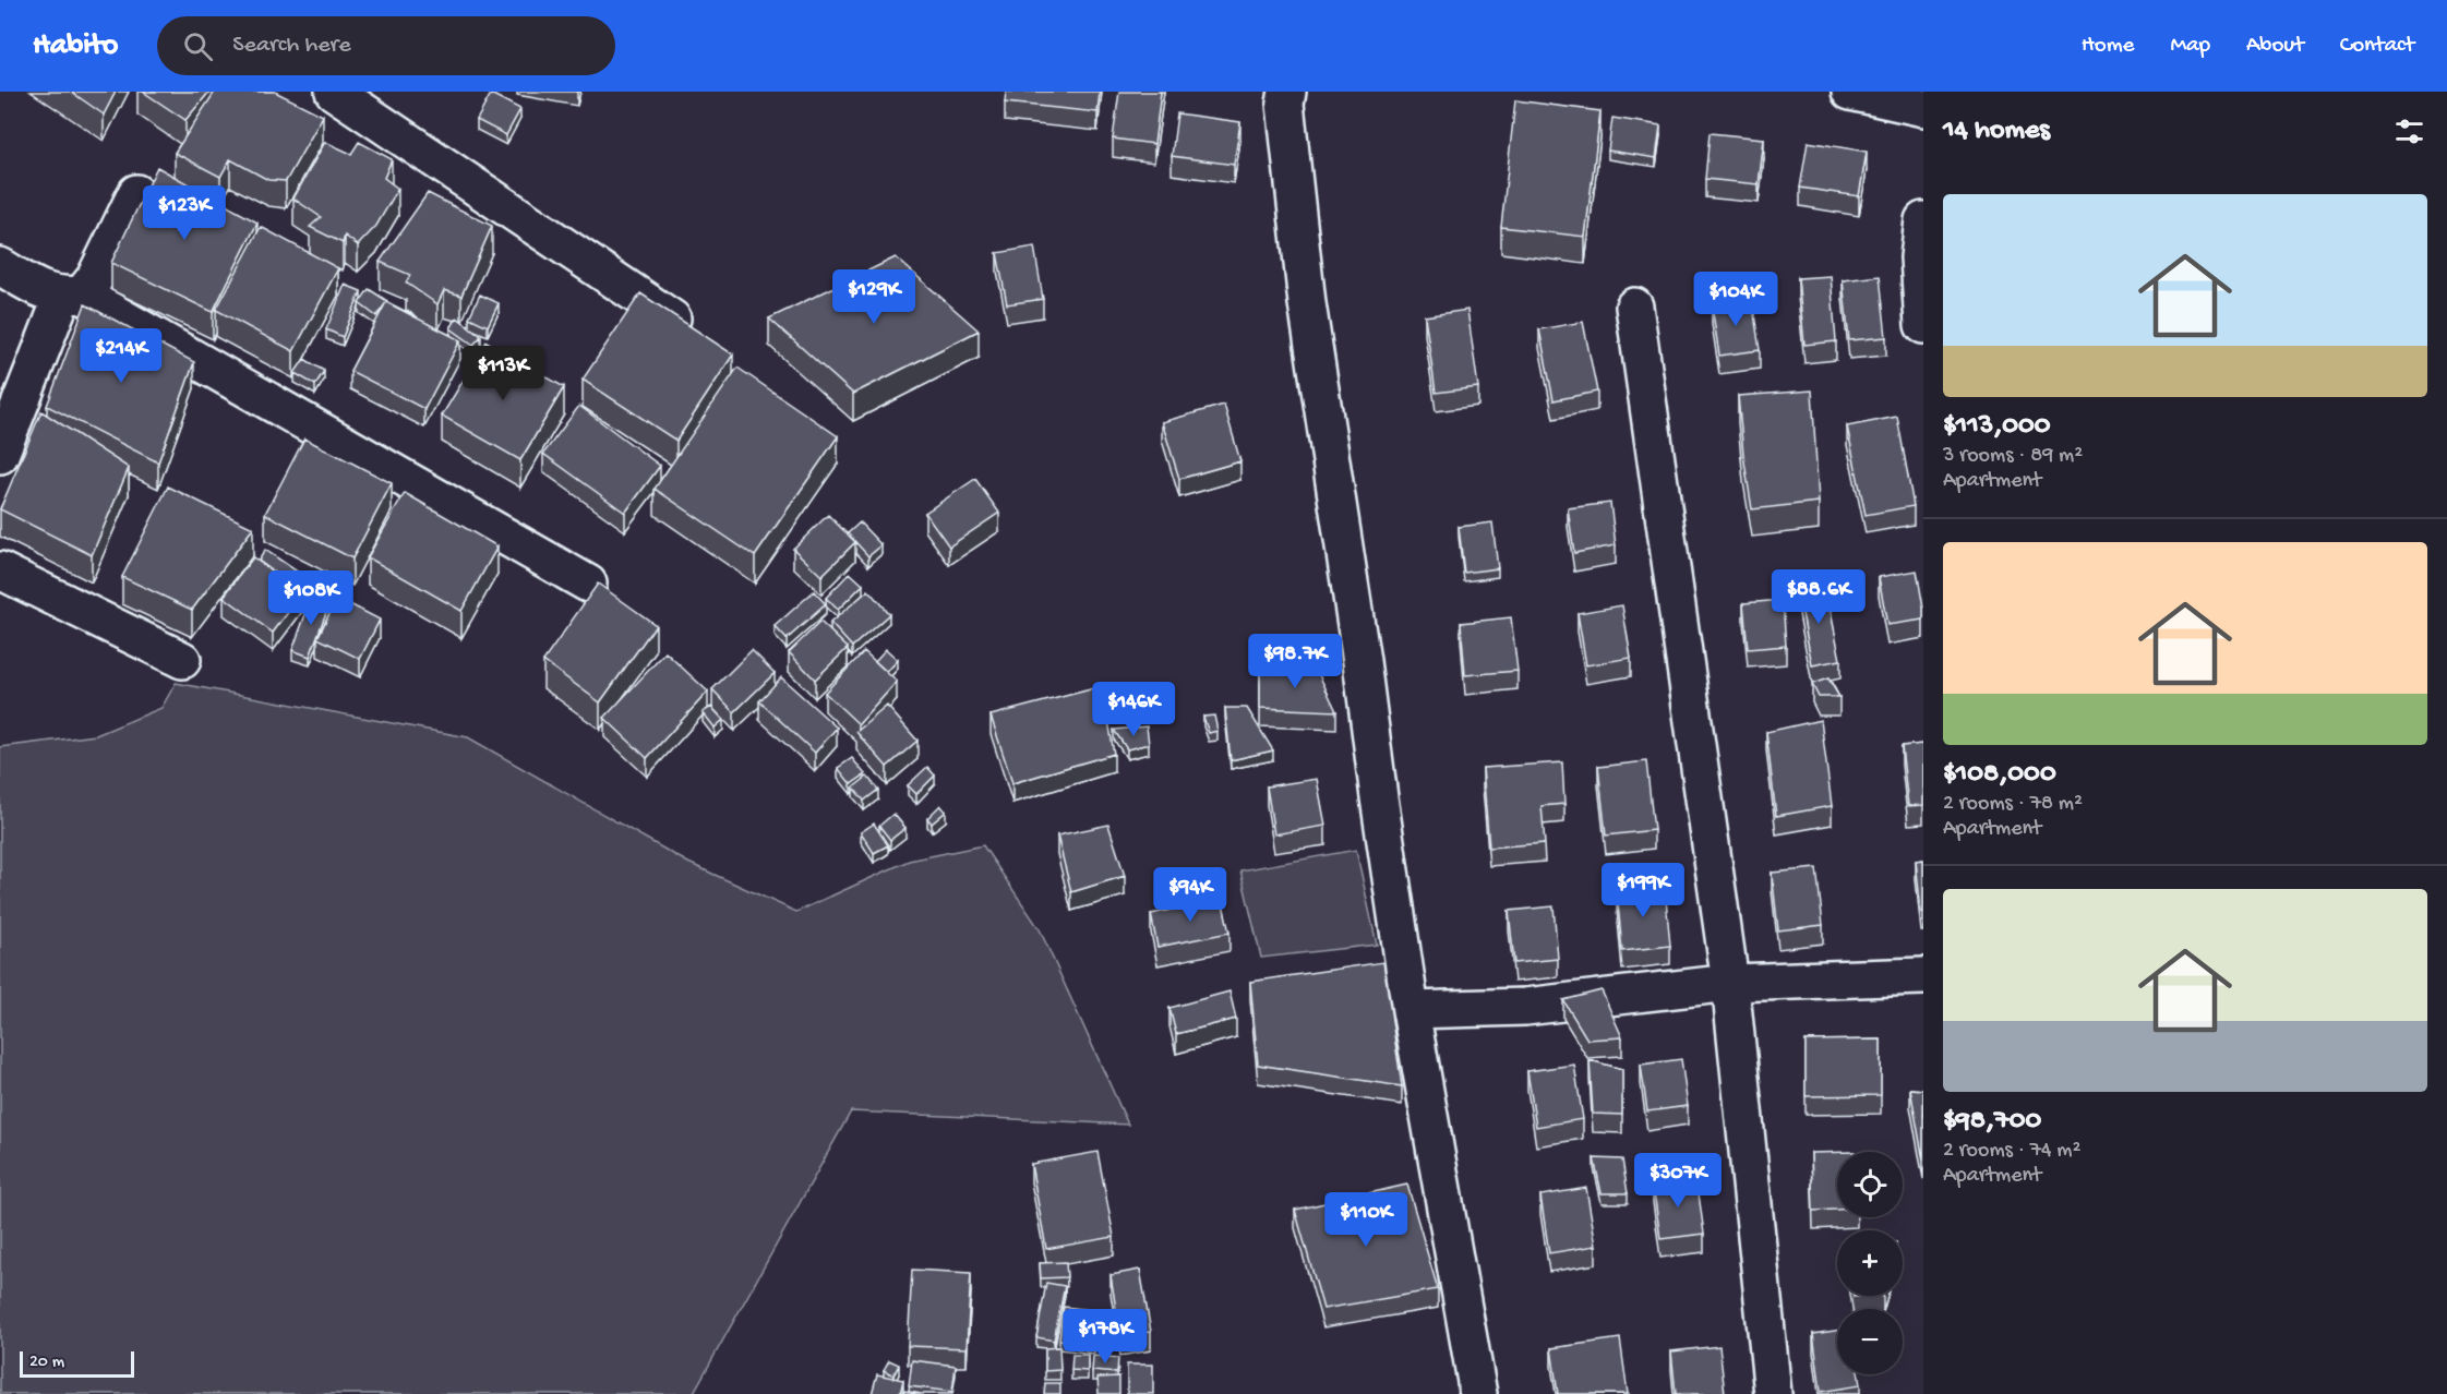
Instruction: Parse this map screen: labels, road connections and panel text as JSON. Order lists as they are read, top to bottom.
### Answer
{
  "scale_bar": "20 m",
  "page": {
    "header": "Habito",
    "search": "Search here",
    "nav": [
      "Home",
      "Map",
      "About",
      "Contact"
    ],
    "heading": "14 homes",
    "list": [
      {
        "name": "$113,000",
        "note": "3 rooms · 89 m² · Apartment"
      },
      {
        "name": "$108,000",
        "note": "2 rooms · 78 m² · Apartment"
      },
      {
        "name": "$98,700",
        "note": "2 rooms · 74 m² · Apartment"
      }
    ],
    "price": [
      "$123K",
      "$129K",
      "$104K",
      "$214K",
      "$113K",
      "$88.6K",
      "$108K",
      "$98.7K",
      "$146K",
      "$199K",
      "$94K",
      "$307K",
      "$110K",
      "$178K"
    ],
    "map_buttons": ["+", "−"],
    "scale": "20 m"
  }
}
